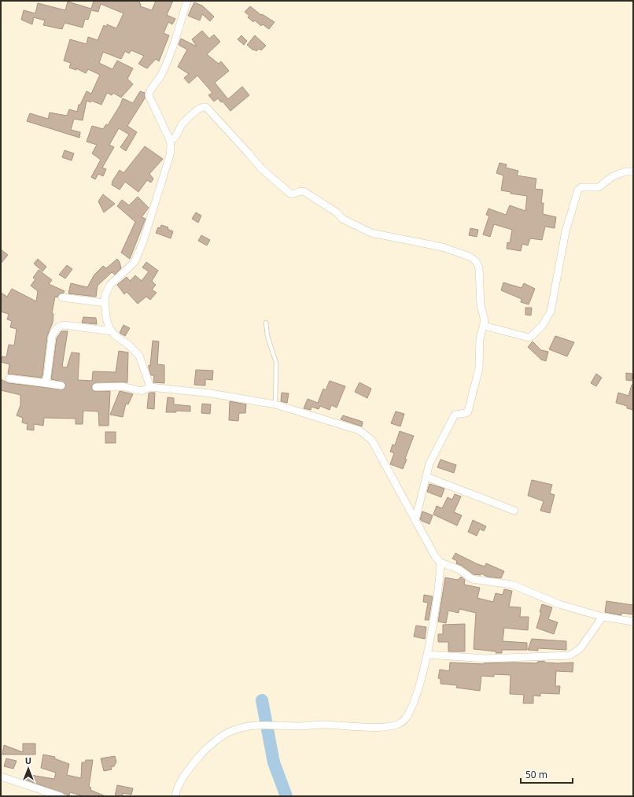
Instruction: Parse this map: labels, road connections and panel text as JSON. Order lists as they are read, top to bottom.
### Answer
{
  "scale_bar": "50 m",
  "north": "top"
}
